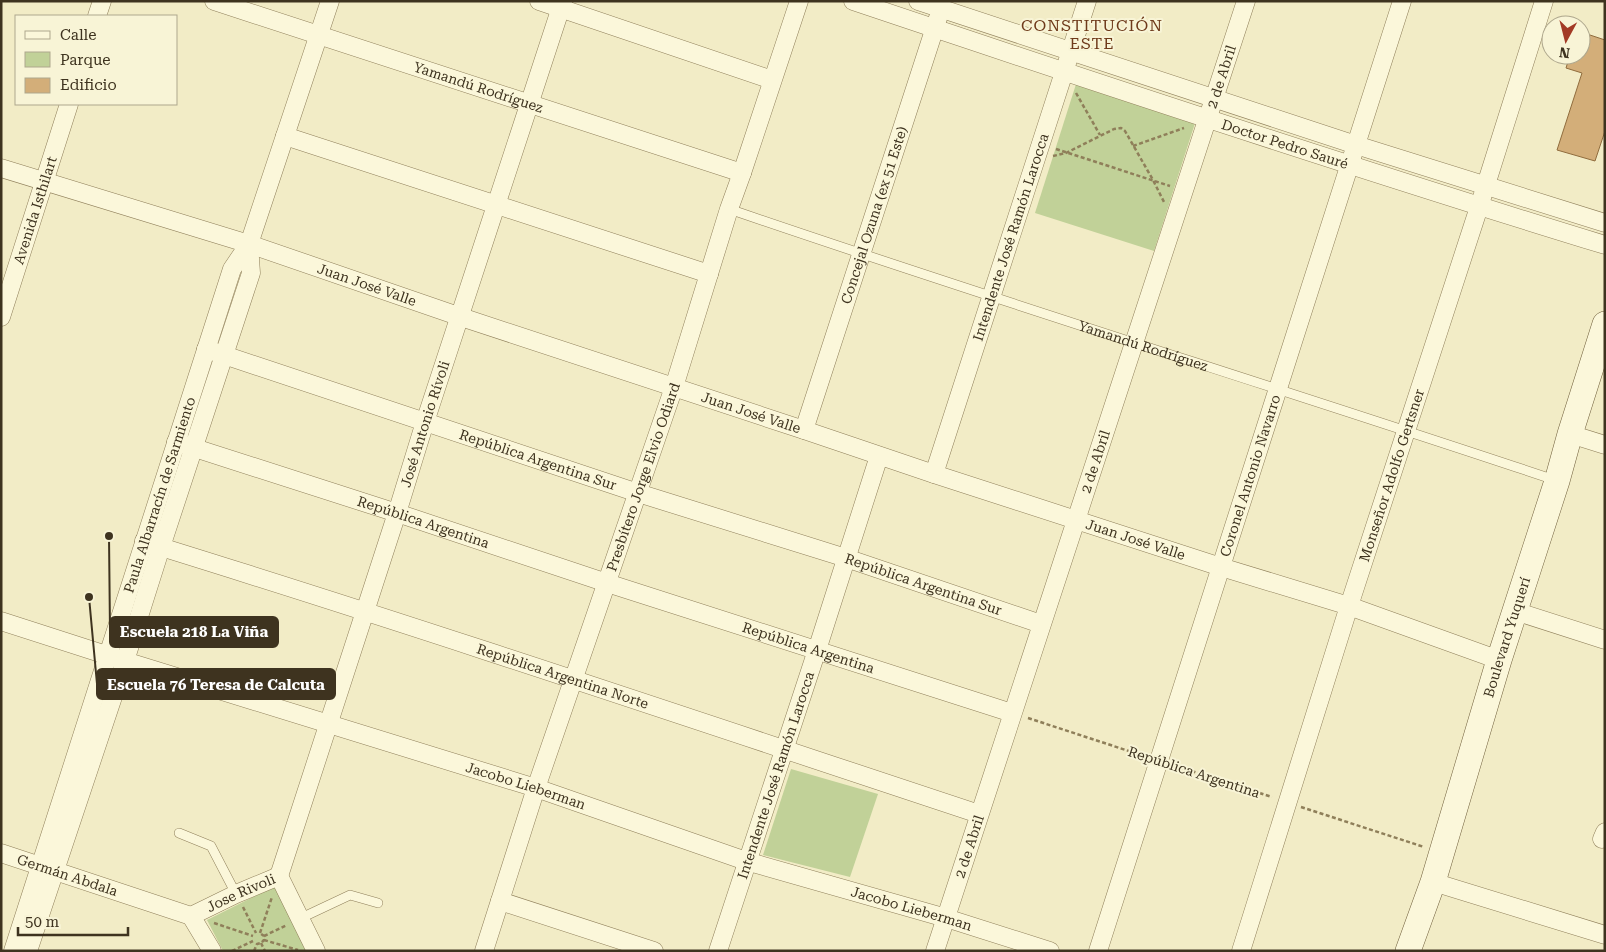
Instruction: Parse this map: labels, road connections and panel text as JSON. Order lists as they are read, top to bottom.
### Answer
{
  "streets": {
    "street": [
      "2 de Abril",
      "Yamandú Rodríguez",
      "Doctor Pedro Sauré",
      "Avenida Isthilart",
      "Concejal Ozuna (ex 51 Este)",
      "Intendente José Ramón Larocca",
      "Juan José Valle",
      "José Antonio Rívoli",
      "República Argentina Sur",
      "Coronel Antonio Navarro",
      "Monseñor Adolfo Gertsner",
      "Presbítero Jorge Elvio Odiard",
      "Paula Albarracín de Sarmiento",
      "República Argentina",
      "Boulevard Yuquerí",
      "República Argentina Norte",
      "Jacobo Lieberman",
      "Germán Abdala",
      "Jose Rivoli"
    ]
  },
  "crossings": [
    ["2 de Abril", "Yamandú Rodríguez"],
    ["2 de Abril", "Doctor Pedro Sauré"],
    ["2 de Abril", "Juan José Valle"],
    ["2 de Abril", "República Argentina Sur"],
    ["2 de Abril", "República Argentina"],
    ["2 de Abril", "República Argentina Norte"],
    ["2 de Abril", "Jacobo Lieberman"],
    ["Yamandú Rodríguez", "Concejal Ozuna (ex 51 Este)"],
    ["Yamandú Rodríguez", "Intendente José Ramón Larocca"],
    ["Yamandú Rodríguez", "José Antonio Rívoli"],
    ["Yamandú Rodríguez", "Coronel Antonio Navarro"],
    ["Yamandú Rodríguez", "Monseñor Adolfo Gertsner"],
    ["Yamandú Rodríguez", "Presbítero Jorge Elvio Odiard"],
    ["Yamandú Rodríguez", "Paula Albarracín de Sarmiento"],
    ["Yamandú Rodríguez", "Boulevard Yuquerí"],
    ["Doctor Pedro Sauré", "Concejal Ozuna (ex 51 Este)"],
    ["Doctor Pedro Sauré", "Intendente José Ramón Larocca"],
    ["Doctor Pedro Sauré", "Coronel Antonio Navarro"],
    ["Doctor Pedro Sauré", "Monseñor Adolfo Gertsner"],
    ["Avenida Isthilart", "Juan José Valle"],
    ["Concejal Ozuna (ex 51 Este)", "Juan José Valle"],
    ["Intendente José Ramón Larocca", "Juan José Valle"],
    ["Intendente José Ramón Larocca", "República Argentina Sur"],
    ["Intendente José Ramón Larocca", "República Argentina"],
    ["Intendente José Ramón Larocca", "República Argentina Norte"],
    ["Intendente José Ramón Larocca", "Jacobo Lieberman"],
    ["Juan José Valle", "José Antonio Rívoli"],
    ["Juan José Valle", "Coronel Antonio Navarro"],
    ["Juan José Valle", "Monseñor Adolfo Gertsner"],
    ["Juan José Valle", "Presbítero Jorge Elvio Odiard"],
    ["Juan José Valle", "Paula Albarracín de Sarmiento"],
    ["Juan José Valle", "Boulevard Yuquerí"],
    ["José Antonio Rívoli", "República Argentina Sur"],
    ["José Antonio Rívoli", "República Argentina"],
    ["José Antonio Rívoli", "República Argentina Norte"],
    ["José Antonio Rívoli", "Jacobo Lieberman"],
    ["José Antonio Rívoli", "Jose Rivoli"],
    ["República Argentina Sur", "Presbítero Jorge Elvio Odiard"],
    ["República Argentina Sur", "Paula Albarracín de Sarmiento"],
    ["Coronel Antonio Navarro", "República Argentina"],
    ["Monseñor Adolfo Gertsner", "República Argentina"],
    ["Presbítero Jorge Elvio Odiard", "República Argentina"],
    ["Presbítero Jorge Elvio Odiard", "República Argentina Norte"],
    ["Presbítero Jorge Elvio Odiard", "Jacobo Lieberman"],
    ["Paula Albarracín de Sarmiento", "República Argentina"],
    ["Paula Albarracín de Sarmiento", "República Argentina Norte"],
    ["Paula Albarracín de Sarmiento", "Jacobo Lieberman"],
    ["Paula Albarracín de Sarmiento", "Germán Abdala"],
    ["República Argentina", "Boulevard Yuquerí"],
    ["Germán Abdala", "Jose Rivoli"]
  ],
  "districts": ["CONSTITUCIÓN ESTE"],
  "places": ["Escuela 218 La Viña", "Escuela 76 Teresa de Calcuta"],
  "legend": ["Calle", "Parque", "Edificio"],
  "scale_bar": "50 m",
  "north": "bottom"
}
